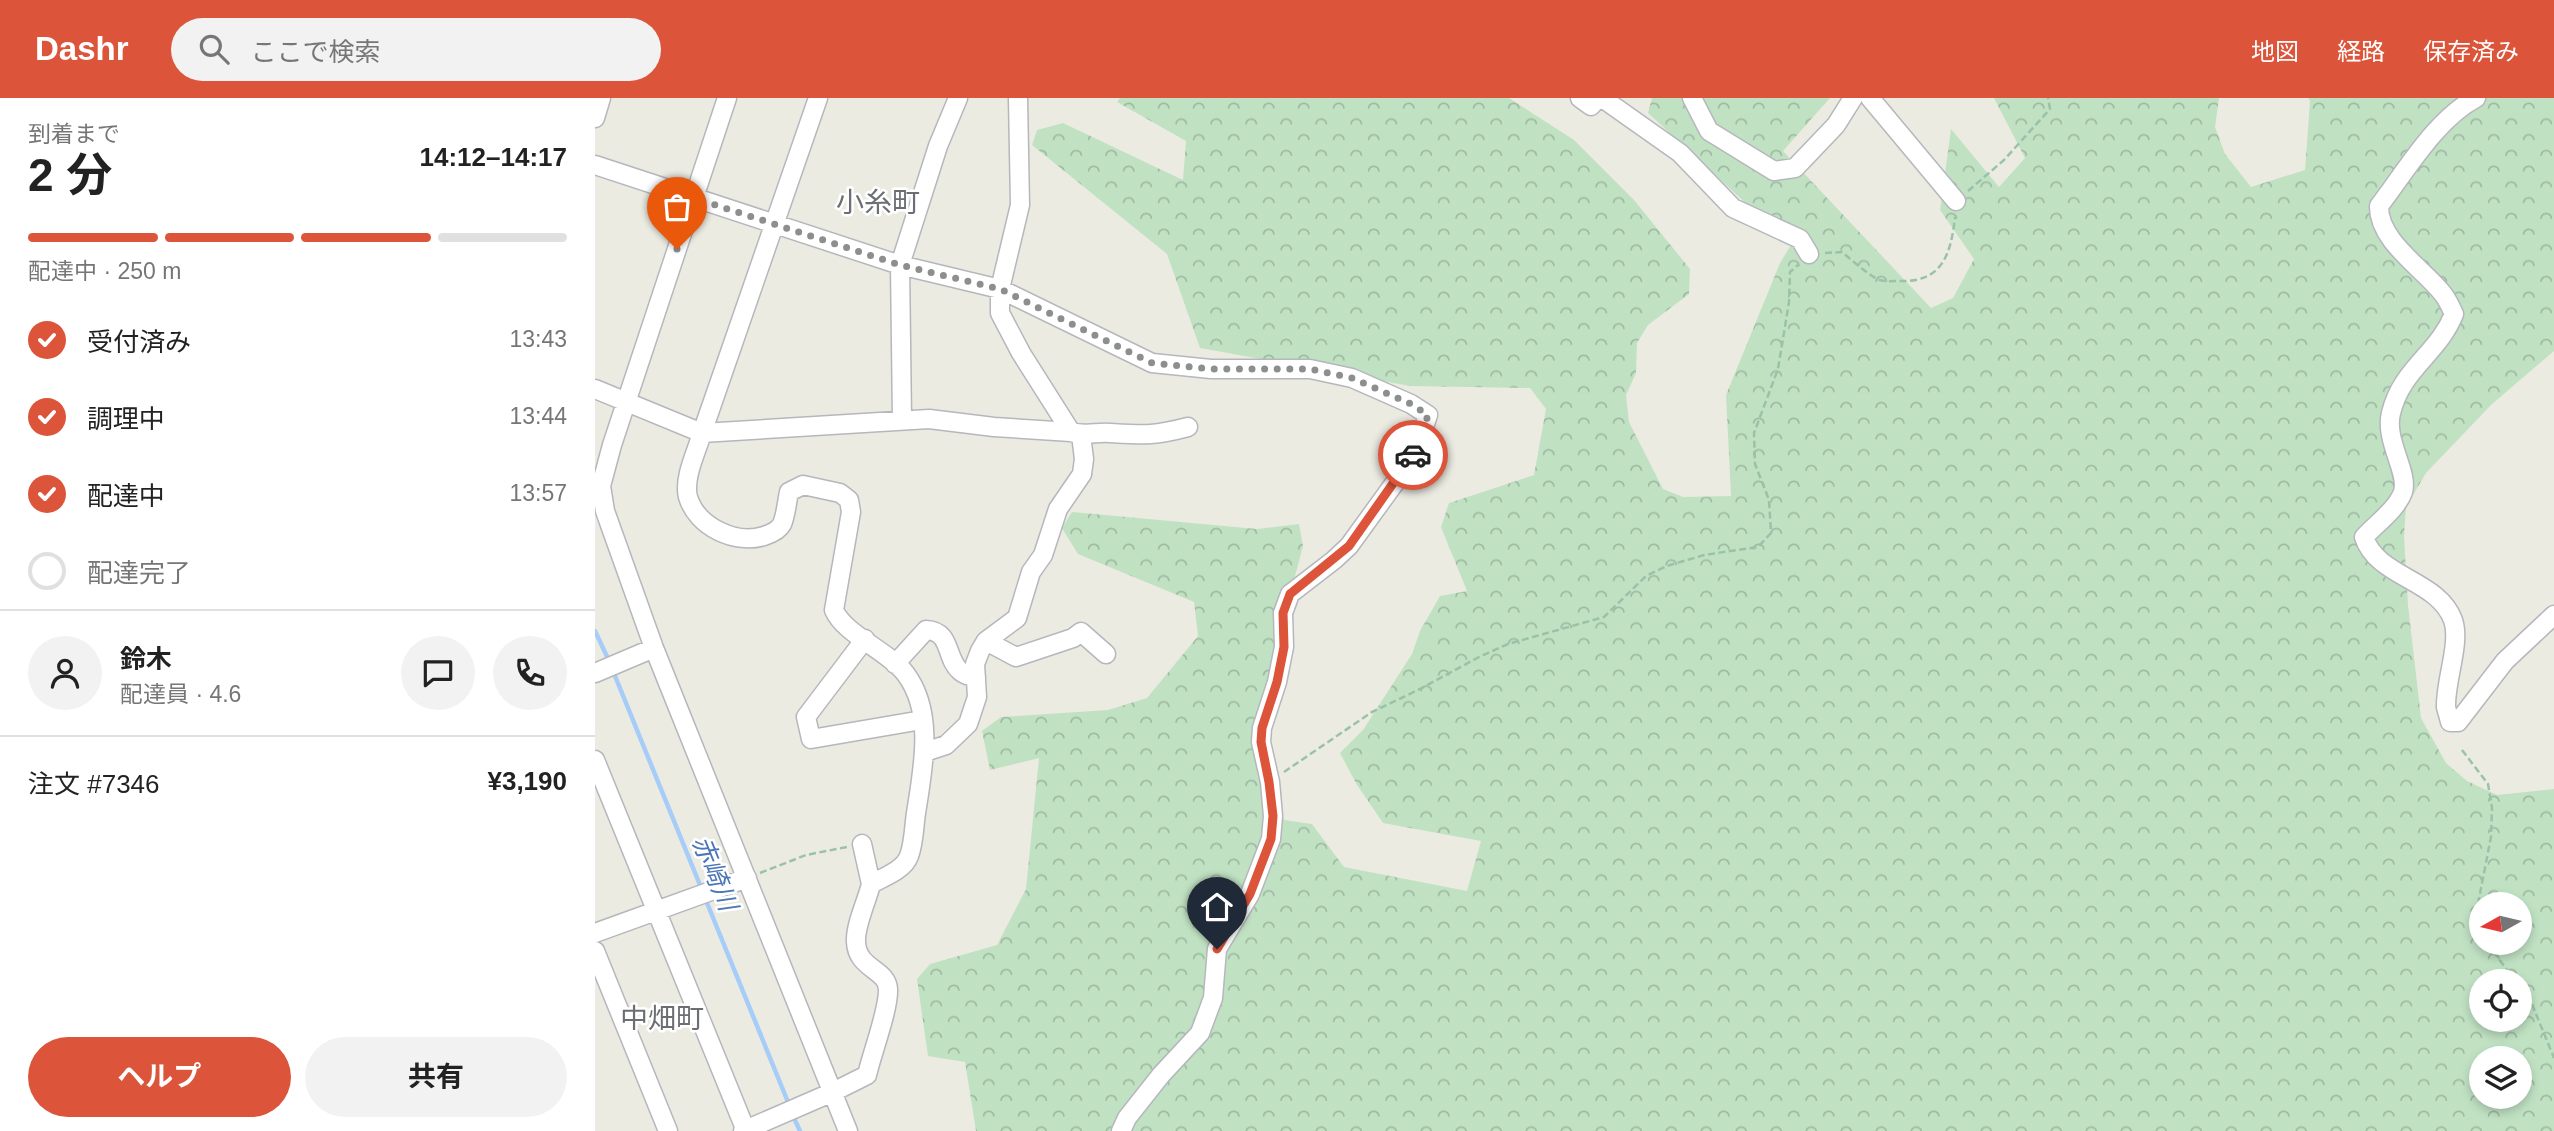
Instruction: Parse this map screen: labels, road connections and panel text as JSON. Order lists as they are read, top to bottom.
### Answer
{
  "districts": ["小糸町", "中畑町"],
  "water": ["赤崎川"],
  "north": "left",
  "page": {
    "header": "Dashr",
    "search": "ここで検索",
    "nav": ["地図", "経路", "保存済み"],
    "heading": ["2 分", "到着まで", "14:12–14:17"],
    "panel": [
      "鈴木",
      "配達員 · 4.6",
      "注文 #7346",
      "¥3,190"
    ],
    "bar": "配達中 · 250 m",
    "list": [
      ["受付済み", "13:43"],
      ["調理中", "13:44"],
      ["配達中", "13:57"],
      "配達完了"
    ],
    "buttons": ["ヘルプ", "共有"]
  }
}
